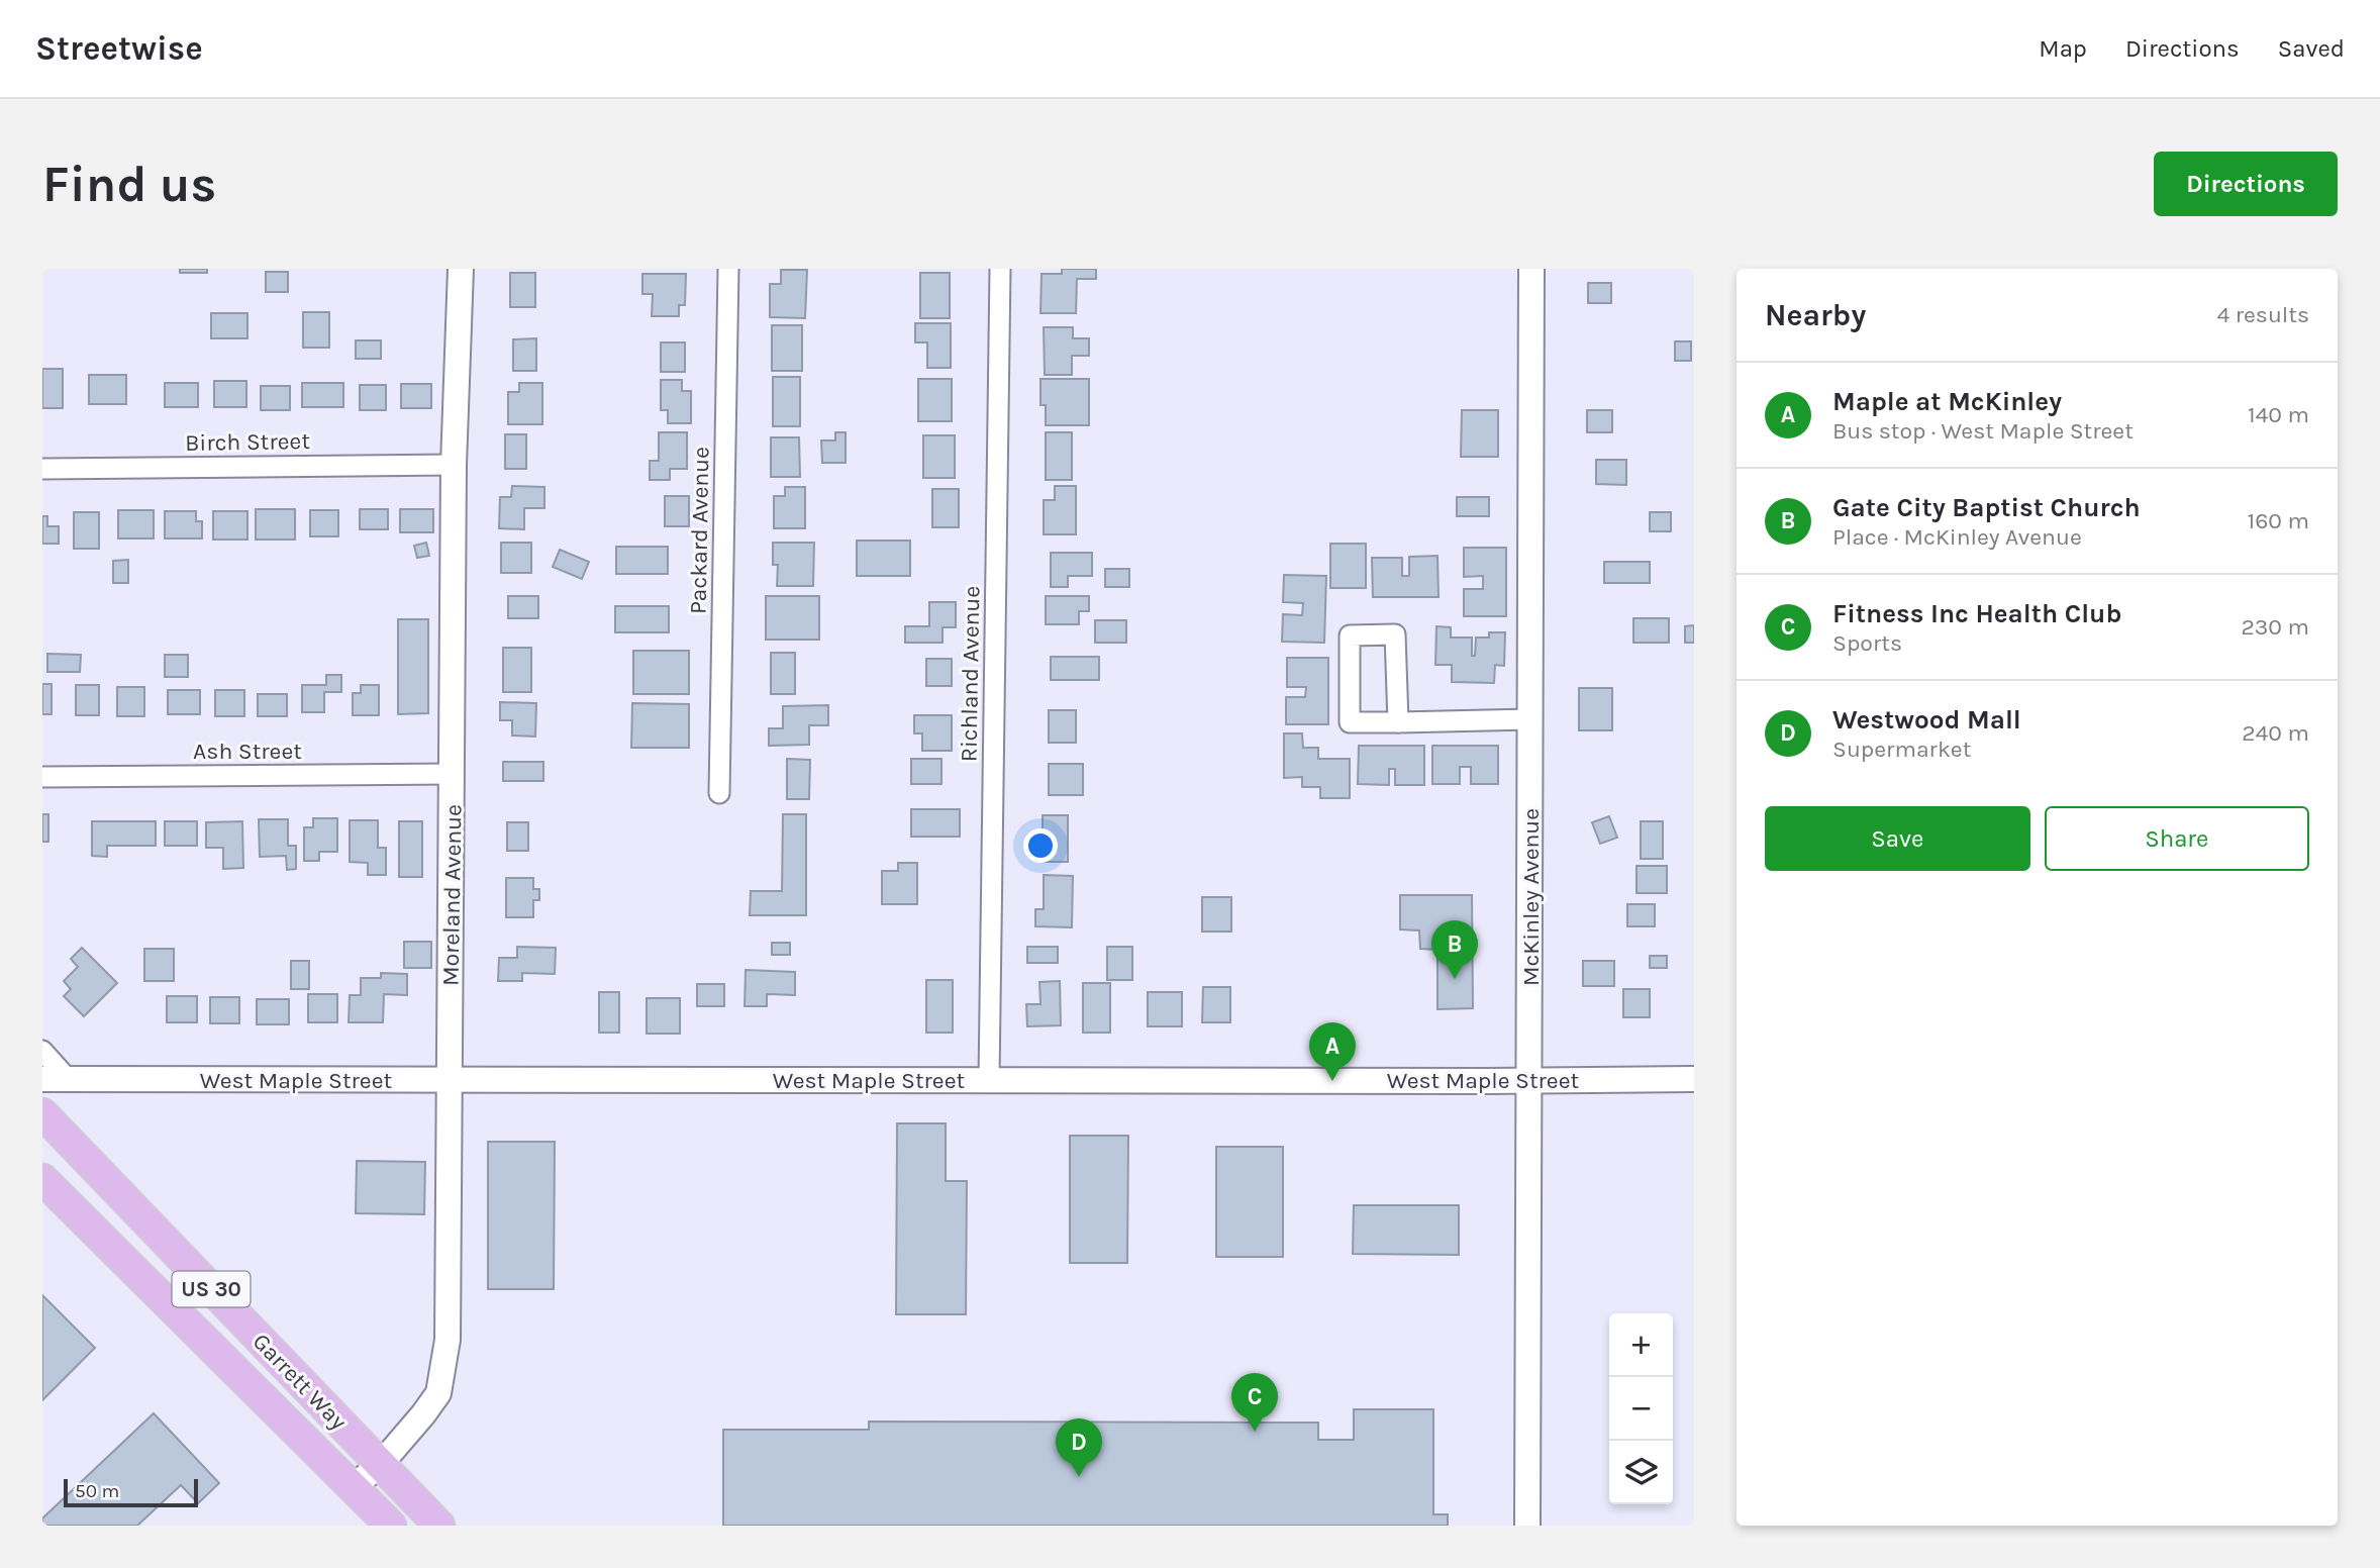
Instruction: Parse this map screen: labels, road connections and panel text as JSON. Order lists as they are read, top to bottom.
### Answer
{
  "streets": {
    "main road": ["US 30", "Garrett Way"],
    "street": [
      "Birch Street",
      "Packard Avenue",
      "Richland Avenue",
      "Ash Street",
      "Moreland Avenue",
      "McKinley Avenue",
      "West Maple Street"
    ]
  },
  "crossings": [
    ["Birch Street", "Moreland Avenue"],
    ["Richland Avenue", "West Maple Street"],
    ["Ash Street", "Moreland Avenue"],
    ["Moreland Avenue", "West Maple Street"],
    ["Moreland Avenue", "Garrett Way"],
    ["McKinley Avenue", "West Maple Street"]
  ],
  "scale_bar": "50 m",
  "page": {
    "header": "Streetwise",
    "nav": ["Map", "Directions", "Saved"],
    "buttons": [
      "Directions",
      ["Save", "Share"]
    ],
    "title": "Find us",
    "heading": ["Nearby", "4 results"],
    "list": [
      {
        "mark": "A",
        "name": "Maple at McKinley",
        "note": "Bus stop · West Maple Street",
        "value": "140 m"
      },
      {
        "mark": "B",
        "name": "Gate City Baptist Church",
        "note": "Place · McKinley Avenue",
        "value": "160 m"
      },
      {
        "mark": "C",
        "name": "Fitness Inc Health Club",
        "note": "Sports",
        "value": "230 m"
      },
      {
        "mark": "D",
        "name": "Westwood Mall",
        "note": "Supermarket",
        "value": "240 m"
      }
    ],
    "pins": [
      "B",
      "A",
      "C",
      "D"
    ],
    "map_buttons": ["+", "−"],
    "scale": "50 m"
  }
}
